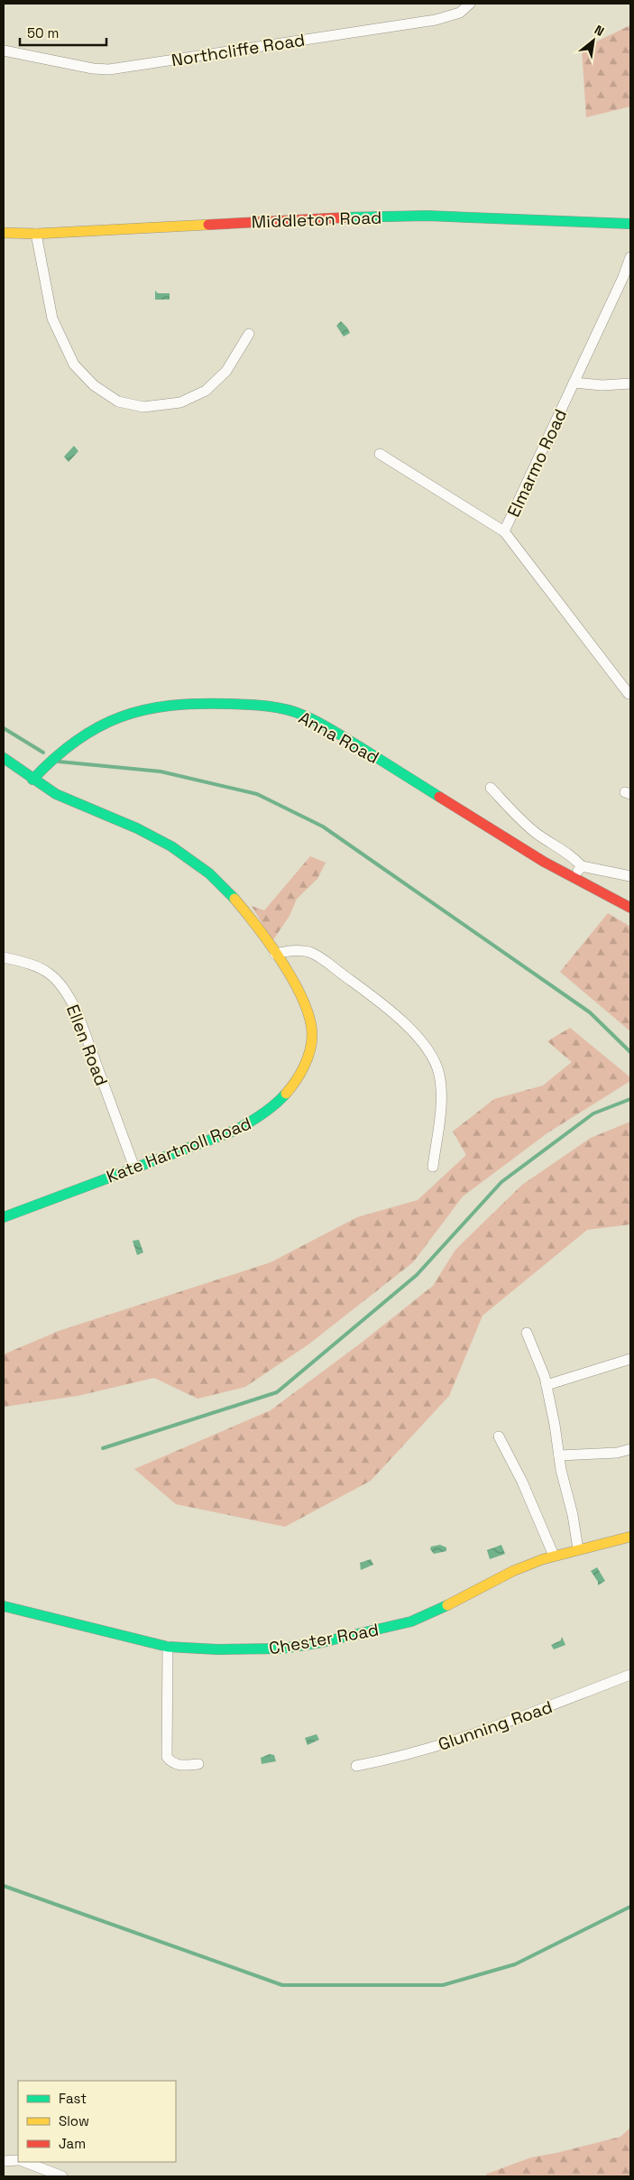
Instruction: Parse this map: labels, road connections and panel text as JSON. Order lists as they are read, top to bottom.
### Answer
{
  "streets": {
    "street": [
      "Northcliffe Road",
      "Middleton Road",
      "Elmarmo Road",
      "Anna Road",
      "Ellen Road",
      "Kate Hartnoll Road",
      "Chester Road",
      "Glunning Road"
    ]
  },
  "crossings": [
    ["Anna Road", "Kate Hartnoll Road"],
    ["Ellen Road", "Kate Hartnoll Road"]
  ],
  "legend": ["Fast", "Slow", "Jam"],
  "scale_bar": "50 m",
  "north": "top right"
}
